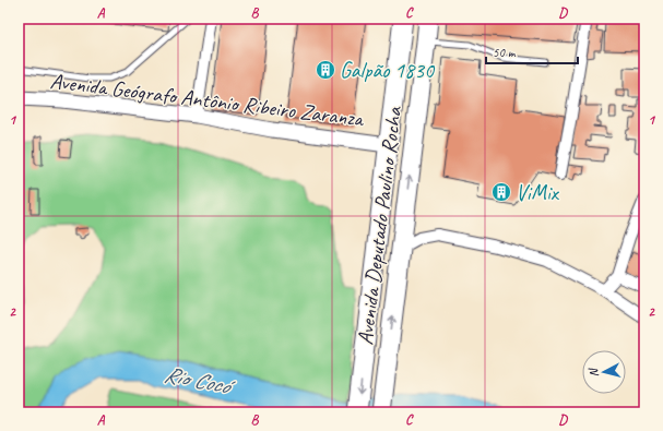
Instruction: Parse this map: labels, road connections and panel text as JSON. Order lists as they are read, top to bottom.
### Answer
{
  "streets": {
    "main road": ["Avenida Deputado Paulino Rocha"],
    "street": ["Avenida Geógrafo Antônio Ribeiro Zaranza"]
  },
  "crossings": [
    ["Avenida Geógrafo Antônio Ribeiro Zaranza", "Avenida Deputado Paulino Rocha"]
  ],
  "water": ["Rio Cocó"],
  "places": {
    "building": ["Galpão 1830", "ViMix"]
  },
  "scale_bar": "50 m",
  "north": "left",
  "grid": {
    "columns": [
      "A",
      "B",
      "C",
      "D"
    ],
    "rows": ["1", "2"]
  }
}
